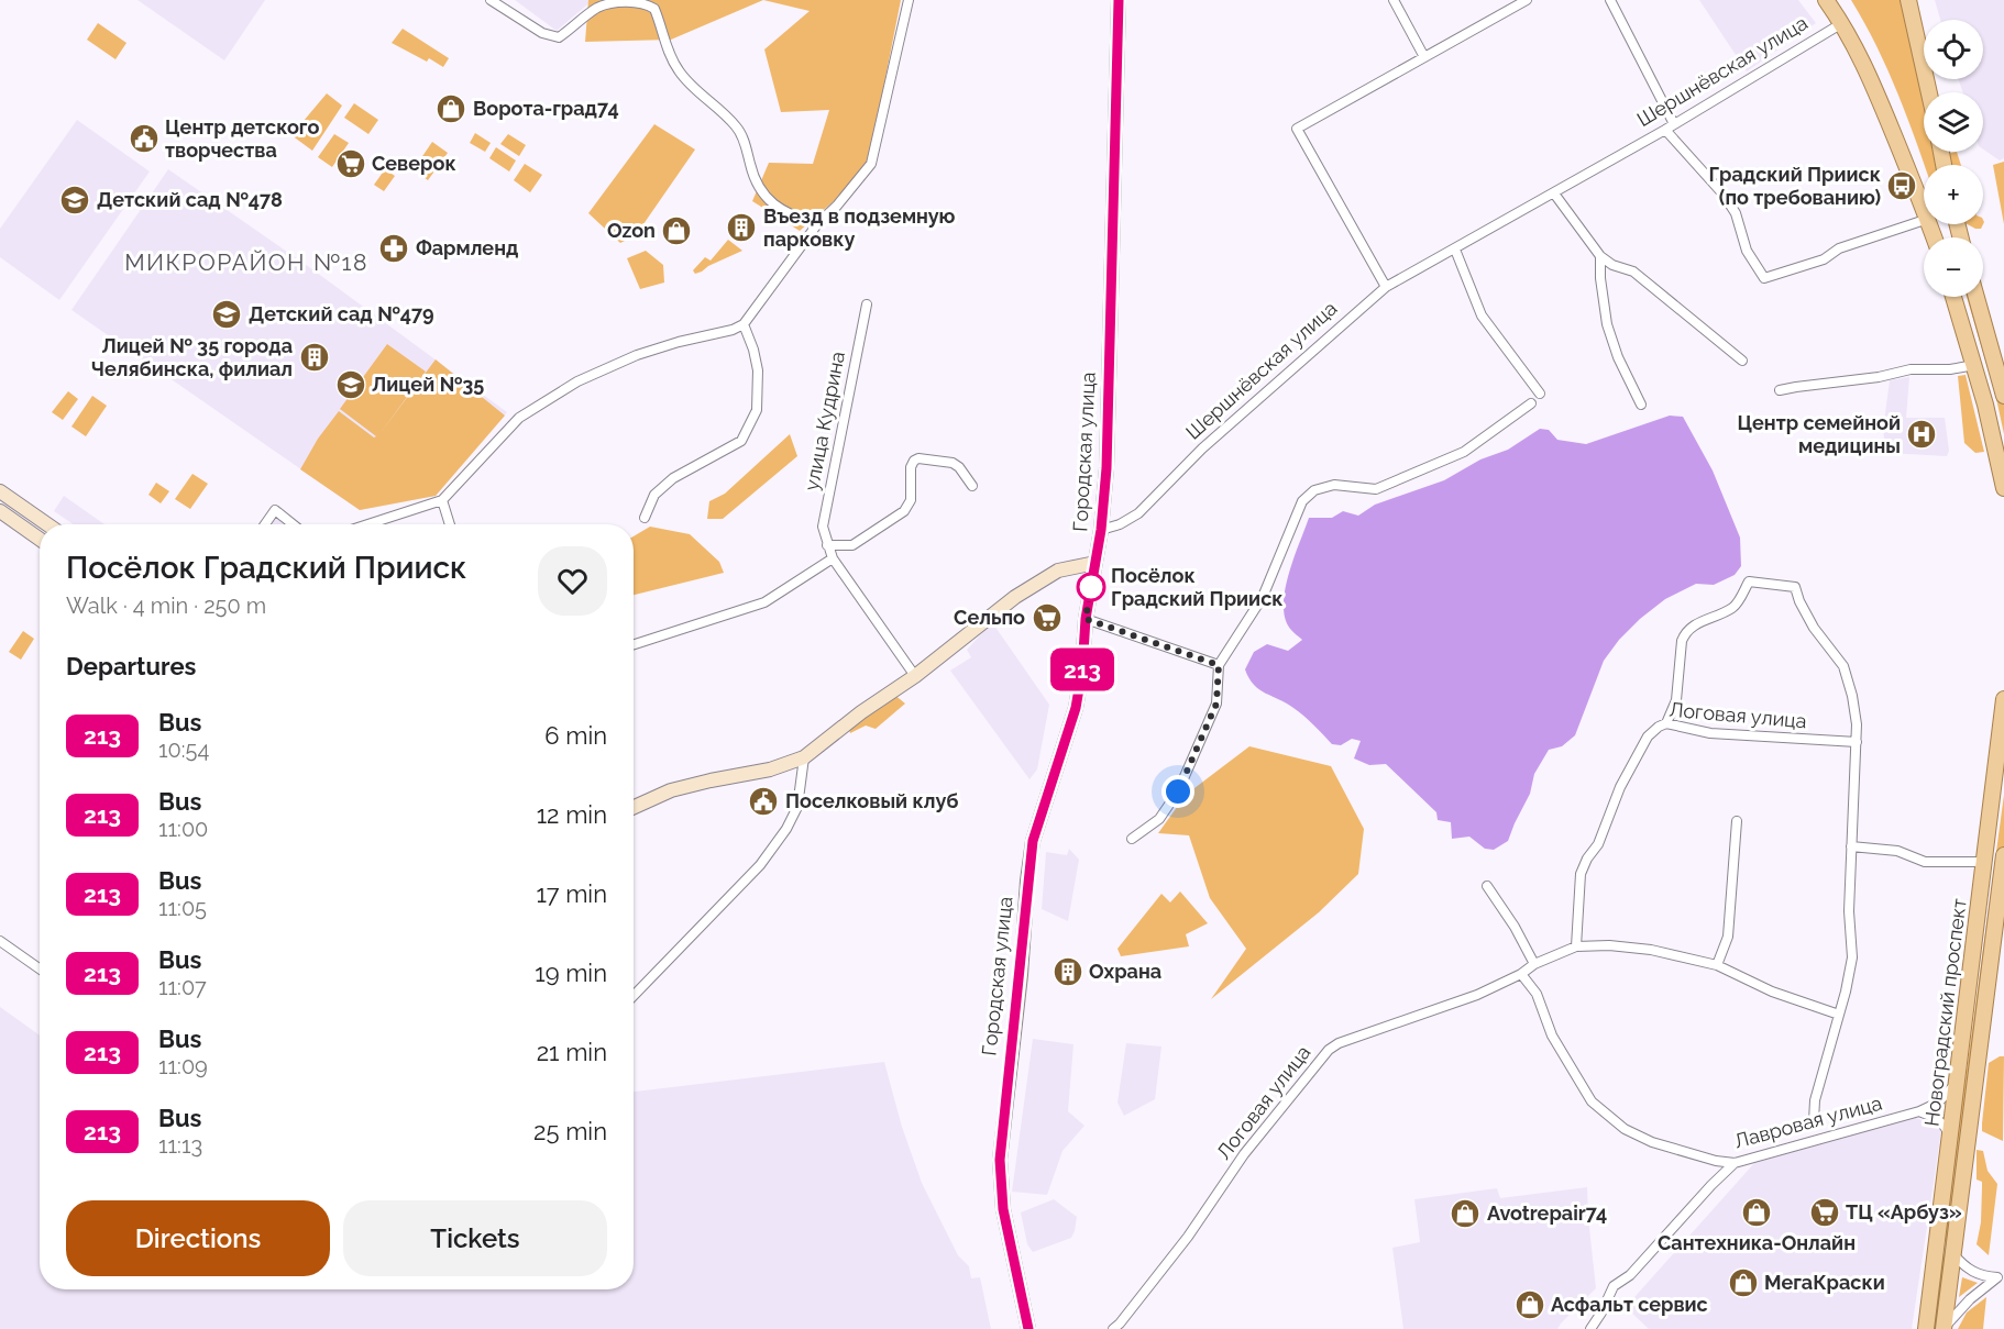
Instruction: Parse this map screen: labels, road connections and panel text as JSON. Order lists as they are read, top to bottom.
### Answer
{
  "streets": {
    "main road": ["Новоградский проспект"],
    "street": [
      "Шершнёвская улица",
      "улица Кудрина",
      "Городская улица",
      "Логовая улица",
      "Лавровая улица"
    ]
  },
  "crossings": [
    ["Шершнёвская улица", "Городская улица"],
    ["Логовая улица", "Лавровая улица"],
    ["Новоградский проспект", "Лавровая улица"]
  ],
  "districts": ["МИКРОРАЙОН №18"],
  "places": {
    "shop": [
      "Ворота-град74",
      "Ozon",
      "Сантехника-Онлайн",
      "Avotrepair74",
      "МегаКраски",
      "Асфальт сервис"
    ],
    "public building": ["Центр детского творчества", "Поселковый клуб"],
    "supermarket": ["Северок", "Сельпо", "ТЦ «Арбуз»"],
    "bus stop": ["Градский Прииск (по требованию)"],
    "school or university": ["Детский сад №478", "Детский сад №479", "Лицей №35"],
    "building": ["Въезд в подземную парковку", "Лицей № 35 города Челябинска, филиал", "Охрана"],
    "pharmacy": ["Фармленд"],
    "hospital": ["Центр семейной медицины"],
    "other": ["Посёлок Градский Прииск"]
  },
  "lines": ["bus line 213"],
  "page": {
    "on_map": "213",
    "map_buttons": ["+", "−"],
    "heading": [
      ["Посёлок Градский Прииск", "Walk · 4 min · 250 m"],
      "Departures"
    ],
    "list": [
      {
        "mark": "213",
        "name": "Bus",
        "note": "10:54",
        "value": "6 min"
      },
      {
        "mark": "213",
        "name": "Bus",
        "note": "11:00",
        "value": "12 min"
      },
      {
        "mark": "213",
        "name": "Bus",
        "note": "11:05",
        "value": "17 min"
      },
      {
        "mark": "213",
        "name": "Bus",
        "note": "11:07",
        "value": "19 min"
      },
      {
        "mark": "213",
        "name": "Bus",
        "note": "11:09",
        "value": "21 min"
      },
      {
        "mark": "213",
        "name": "Bus",
        "note": "11:13",
        "value": "25 min"
      }
    ],
    "buttons": ["Directions", "Tickets"]
  }
}
